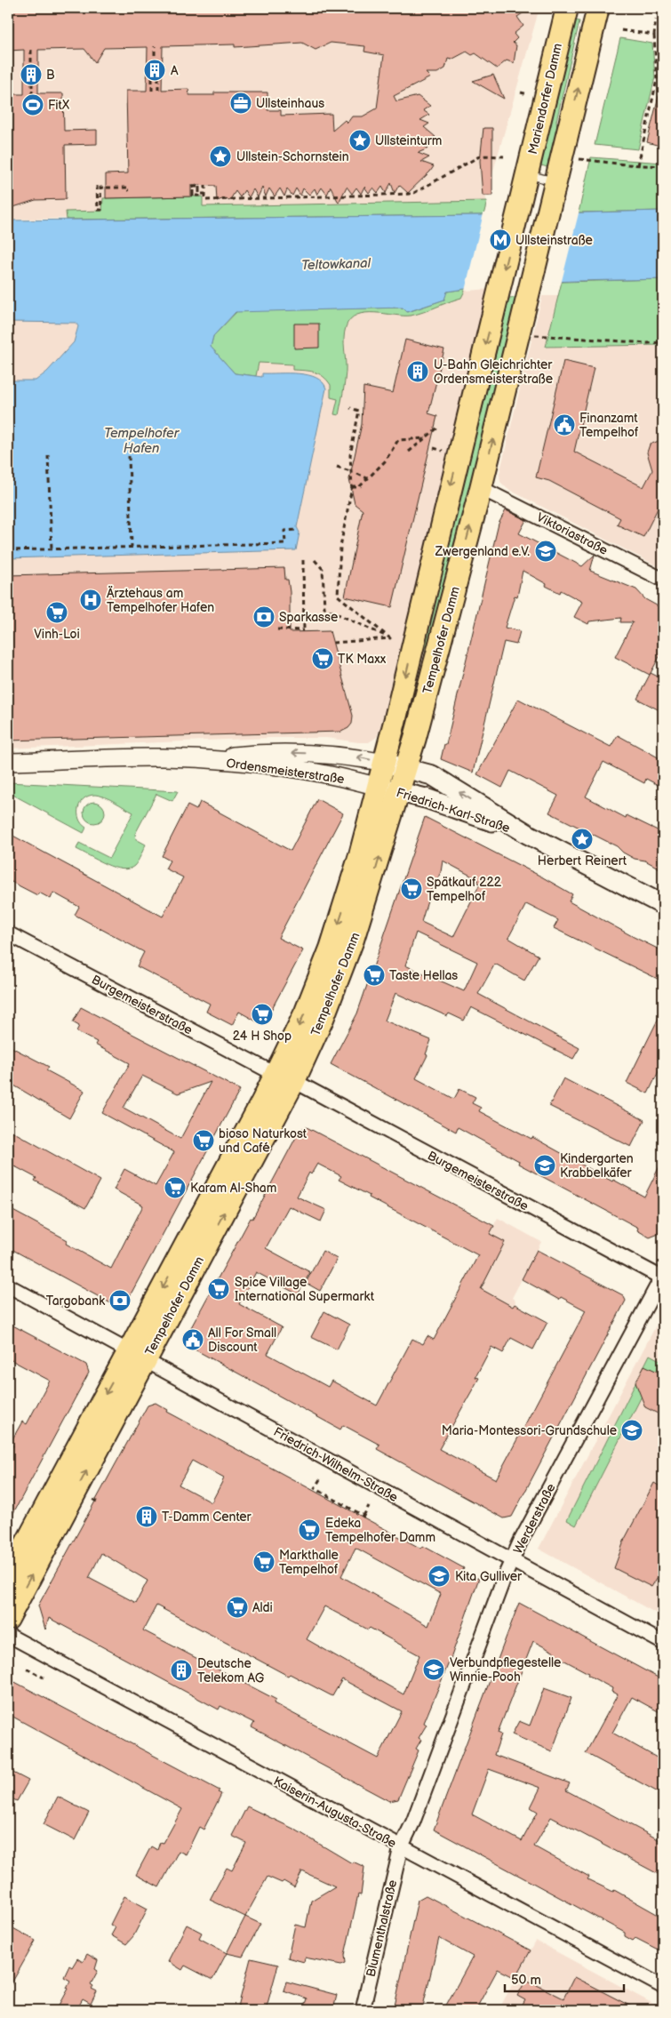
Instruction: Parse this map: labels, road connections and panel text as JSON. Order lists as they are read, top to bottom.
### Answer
{
  "streets": {
    "main road": [
      "Mariendorfer Damm",
      "Tempelhofer Damm",
      "Ordensmeisterstraße",
      "Friedrich-Karl-Straße"
    ],
    "street": [
      "Viktoriastraße",
      "Burgemeisterstraße",
      "Friedrich-Wilhelm-Straße",
      "Werderstraße",
      "Kaiserin-Augusta-Straße",
      "Blumenthalstraße"
    ]
  },
  "crossings": [
    ["Mariendorfer Damm", "Tempelhofer Damm"],
    ["Viktoriastraße", "Tempelhofer Damm"],
    ["Tempelhofer Damm", "Ordensmeisterstraße"],
    ["Tempelhofer Damm", "Friedrich-Karl-Straße"],
    ["Tempelhofer Damm", "Burgemeisterstraße"],
    ["Tempelhofer Damm", "Friedrich-Wilhelm-Straße"],
    ["Ordensmeisterstraße", "Friedrich-Karl-Straße"],
    ["Burgemeisterstraße", "Werderstraße"],
    ["Friedrich-Wilhelm-Straße", "Werderstraße"],
    ["Werderstraße", "Kaiserin-Augusta-Straße"],
    ["Werderstraße", "Blumenthalstraße"],
    ["Kaiserin-Augusta-Straße", "Blumenthalstraße"]
  ],
  "one_way": ["Mariendorfer Damm"],
  "water": ["Teltowkanal", "Tempelhofer Hafen"],
  "places": {
    "building": [
      "A",
      "B",
      "U-Bahn Gleichrichter Ordensmeisterstraße",
      "T-Damm Center",
      "Deutsche Telekom AG"
    ],
    "office": ["Ullsteinhaus"],
    "sports": ["FitX"],
    "place": ["Ullsteinturm", "Ullstein-Schornstein", "Herbert Reinert"],
    "metro station": ["Ullsteinstraße"],
    "public building": ["Finanzamt Tempelhof", "All For Small Discount"],
    "school or university": [
      "Zwergenland e.V.",
      "Kindergarten Krabbelkäfer",
      "Maria-Montessori-Grundschule",
      "Kita Gulliver",
      "Verbundpflegestelle Winnie-Pooh"
    ],
    "hospital": ["Ärztehaus am Tempelhofer Hafen"],
    "supermarket": [
      "Vinh-Loi",
      "TK Maxx",
      "Spätkauf 222 Tempelhof",
      "Taste Hellas",
      "24 H Shop",
      "bioso Naturkost und Café",
      "Karam Al-Sham",
      "Spice Village International Supermarkt",
      "Edeka Tempelhofer Damm",
      "Markthalle Tempelhof",
      "Aldi"
    ],
    "bank": ["Sparkasse", "Targobank"]
  },
  "scale_bar": "50 m"
}
